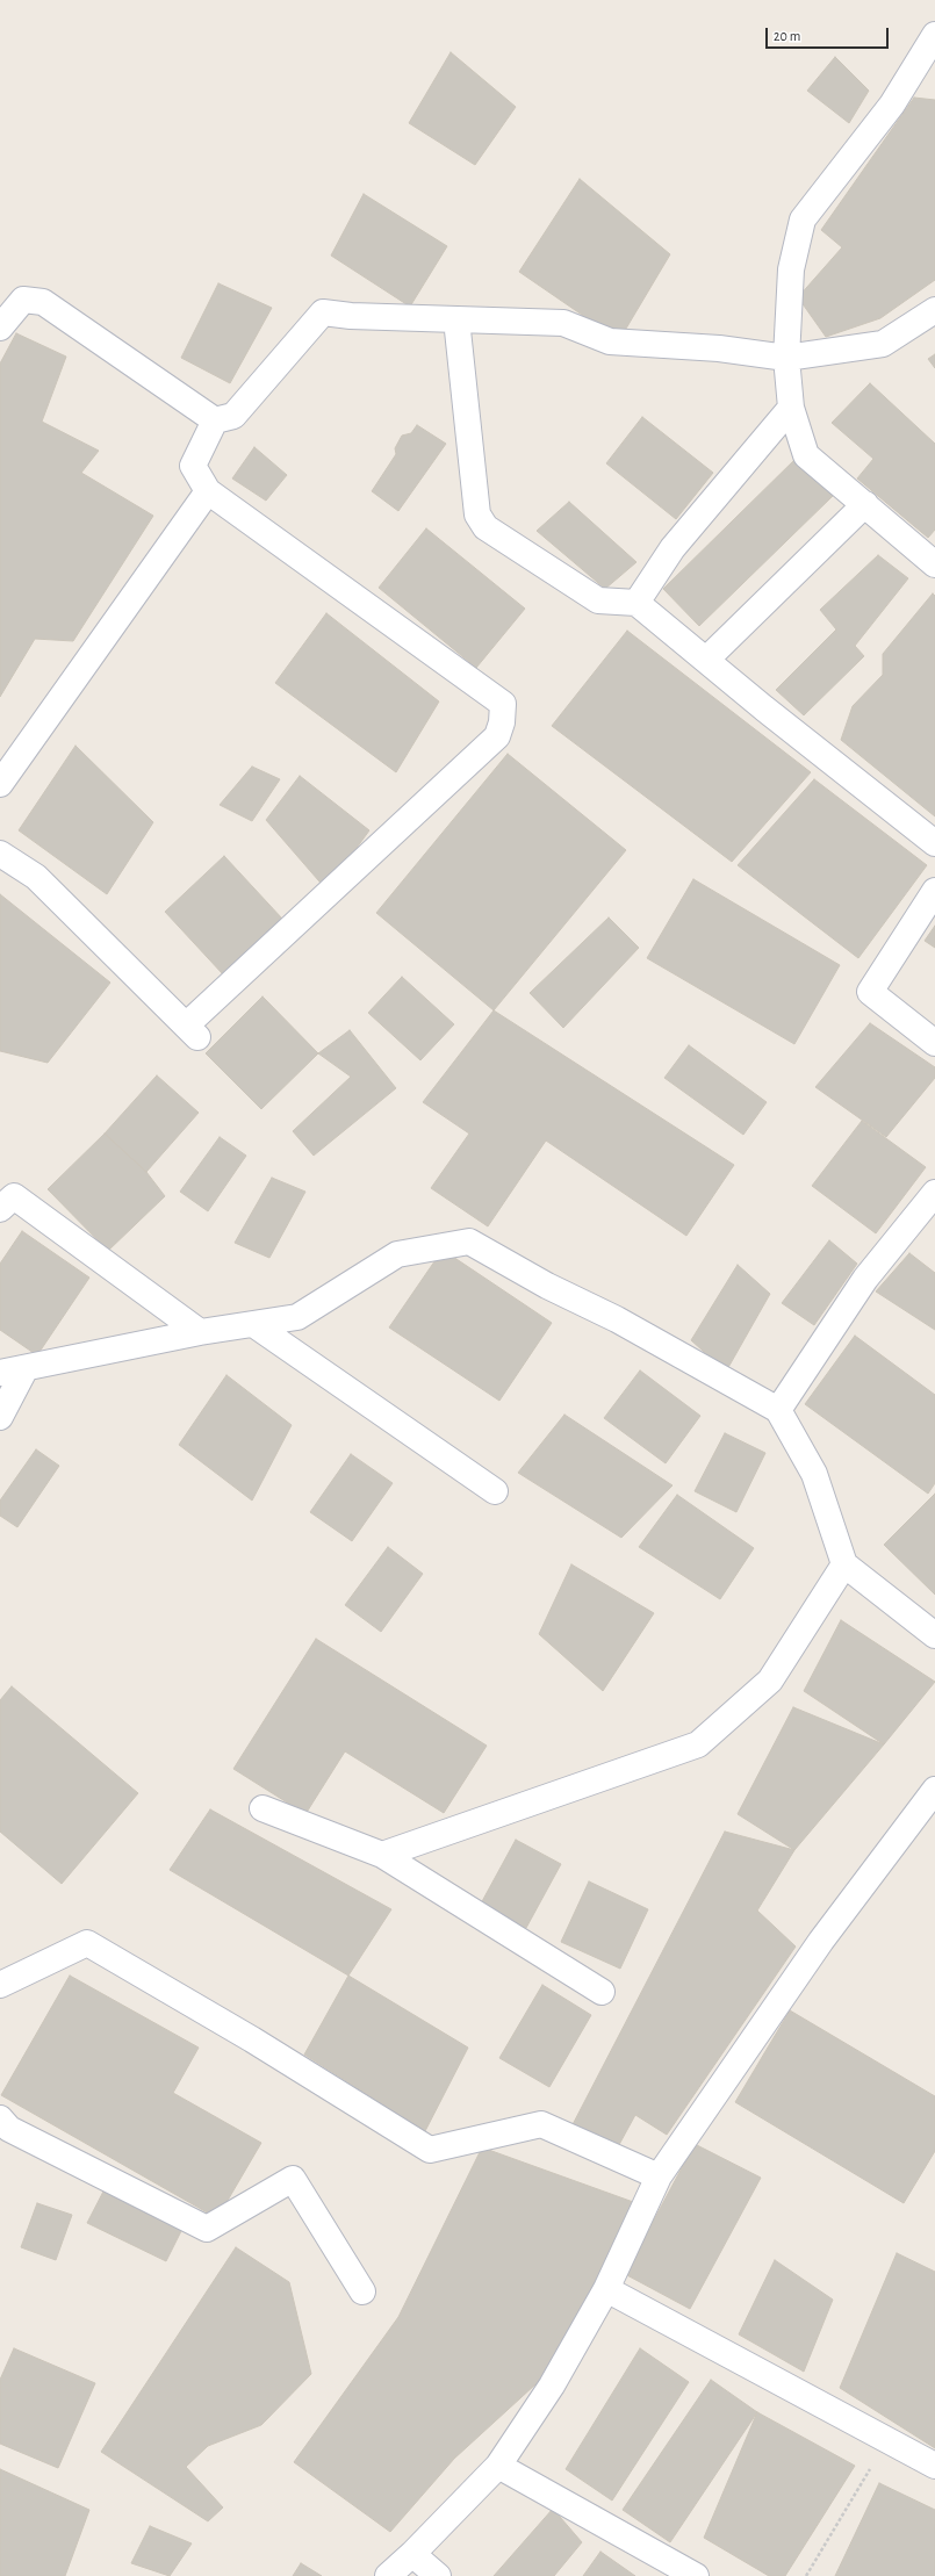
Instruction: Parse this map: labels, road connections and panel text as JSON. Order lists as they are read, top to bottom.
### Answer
{
  "scale_bar": "20 m"
}
